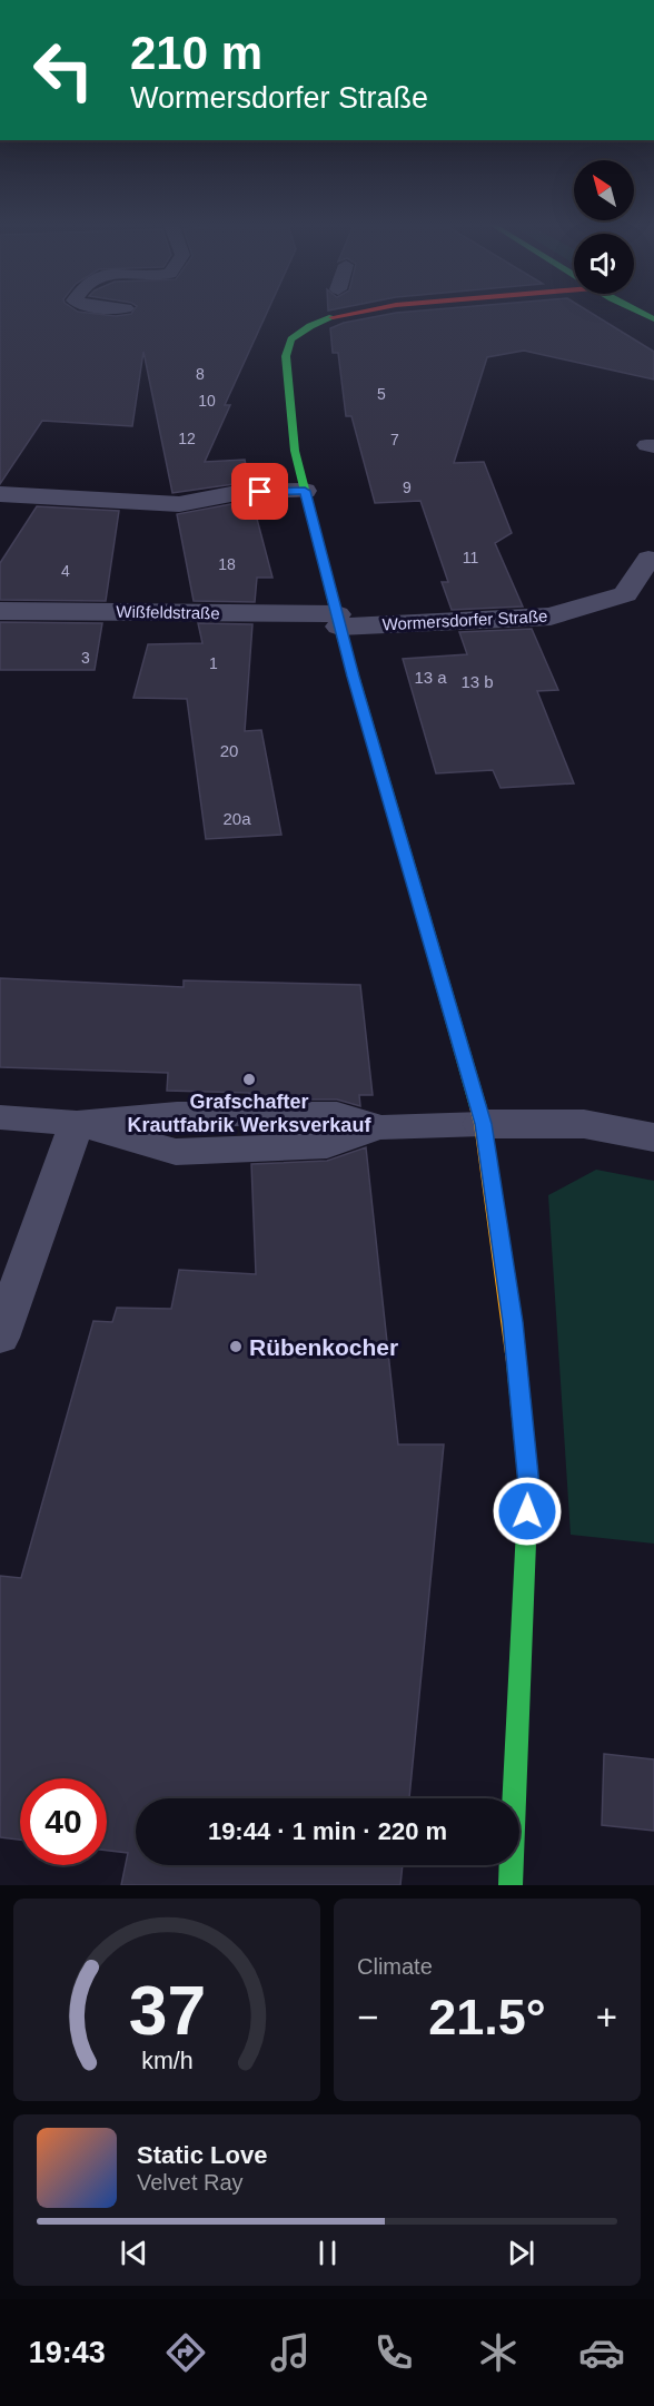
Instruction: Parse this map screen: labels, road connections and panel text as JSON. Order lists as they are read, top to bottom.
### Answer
{
  "streets": {
    "street": ["Wißfeldstraße", "Wormersdorfer Straße"]
  },
  "crossings": [
    ["Wißfeldstraße", "Wormersdorfer Straße"]
  ],
  "places": ["Grafschafter Krautfabrik Werksverkauf", "Rübenkocher"],
  "house_numbers": [
    "8",
    "5",
    "10",
    "12",
    "7",
    "9",
    "11",
    "18",
    "4",
    "3",
    "1",
    "13 a",
    "13 b",
    "20",
    "20a"
  ],
  "north": "top left",
  "page": {
    "turn": ["210 m", "Wormersdorfer Straße"],
    "limit": "40",
    "trip": "19:44 · 1 min · 220 m",
    "tile": "Climate",
    "heat": ["−", "21.5°", "+"],
    "song": ["Static Love", "Velvet Ray"],
    "tabs": "19:43",
    "gauge": ["37", "km/h"]
  }
}
